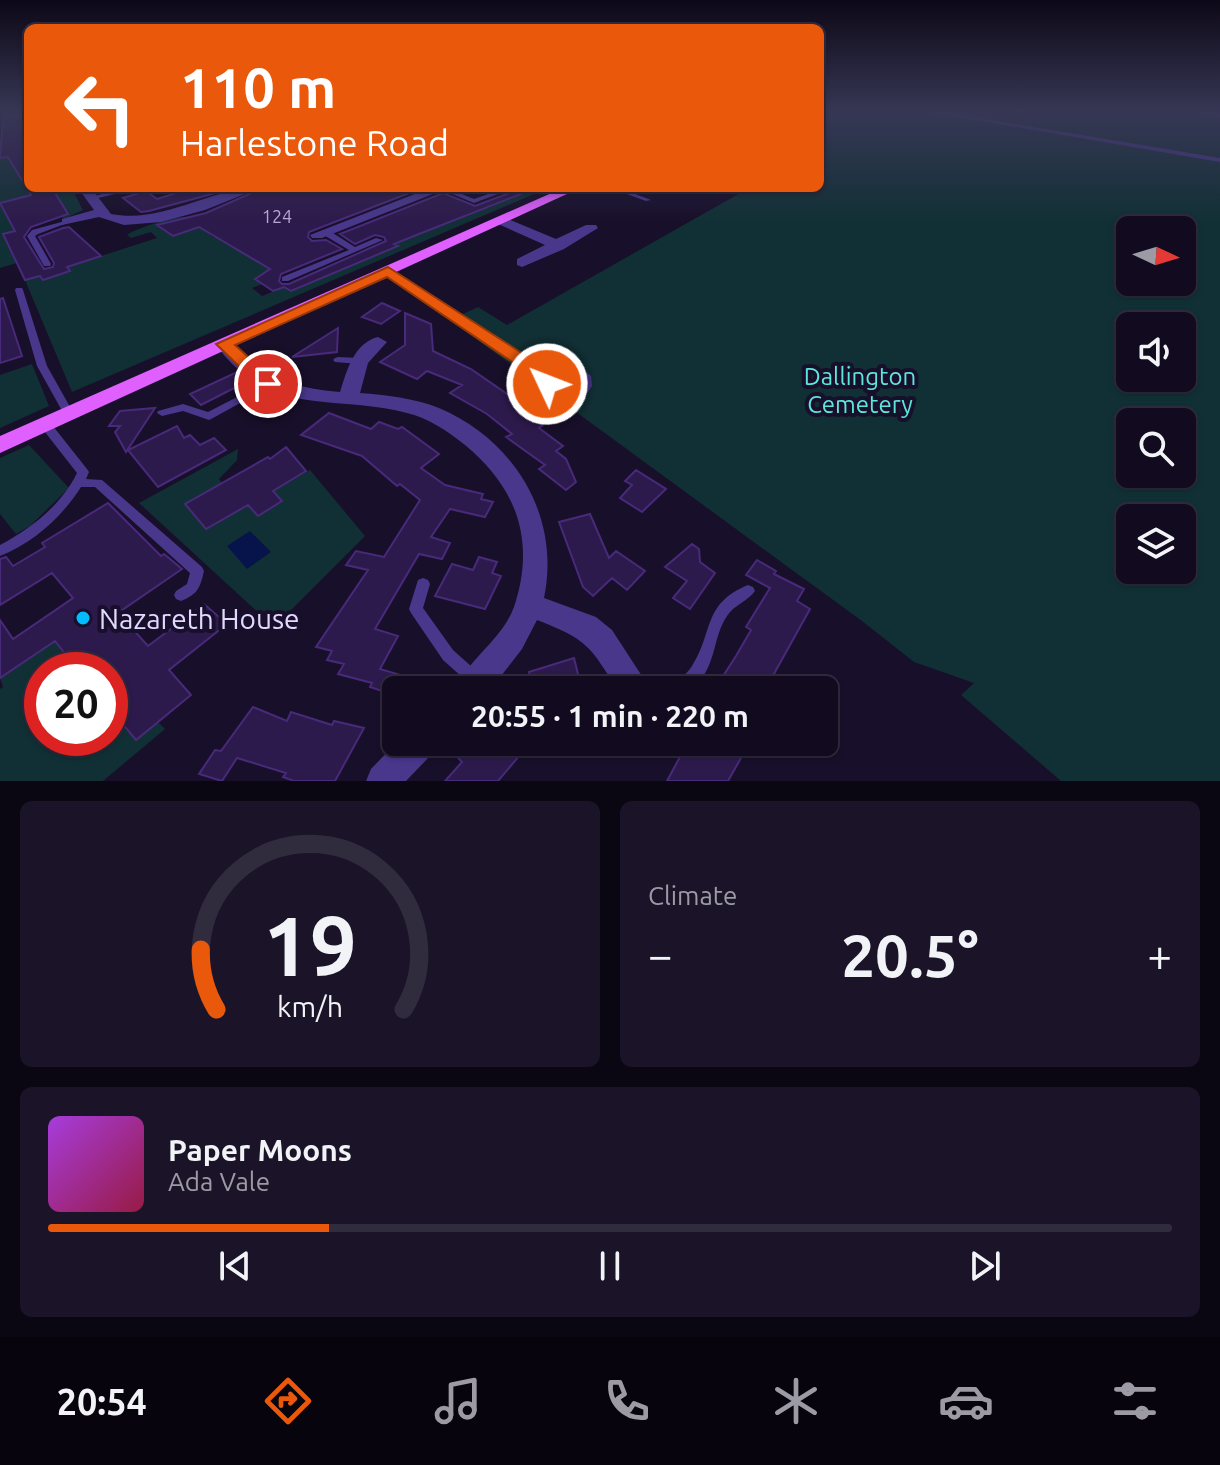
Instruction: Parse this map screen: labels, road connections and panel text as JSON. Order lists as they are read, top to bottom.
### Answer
{
  "parks": ["Dallington Cemetery"],
  "places": ["Nazareth House"],
  "house_numbers": ["124"],
  "north": "right",
  "page": {
    "turn": ["110 m", "Harlestone Road"],
    "limit": "20",
    "trip": "20:55 · 1 min · 220 m",
    "tile": "Climate",
    "heat": ["−", "20.5°", "+"],
    "song": ["Paper Moons", "Ada Vale"],
    "tabs": "20:54",
    "gauge": ["19", "km/h"]
  }
}
